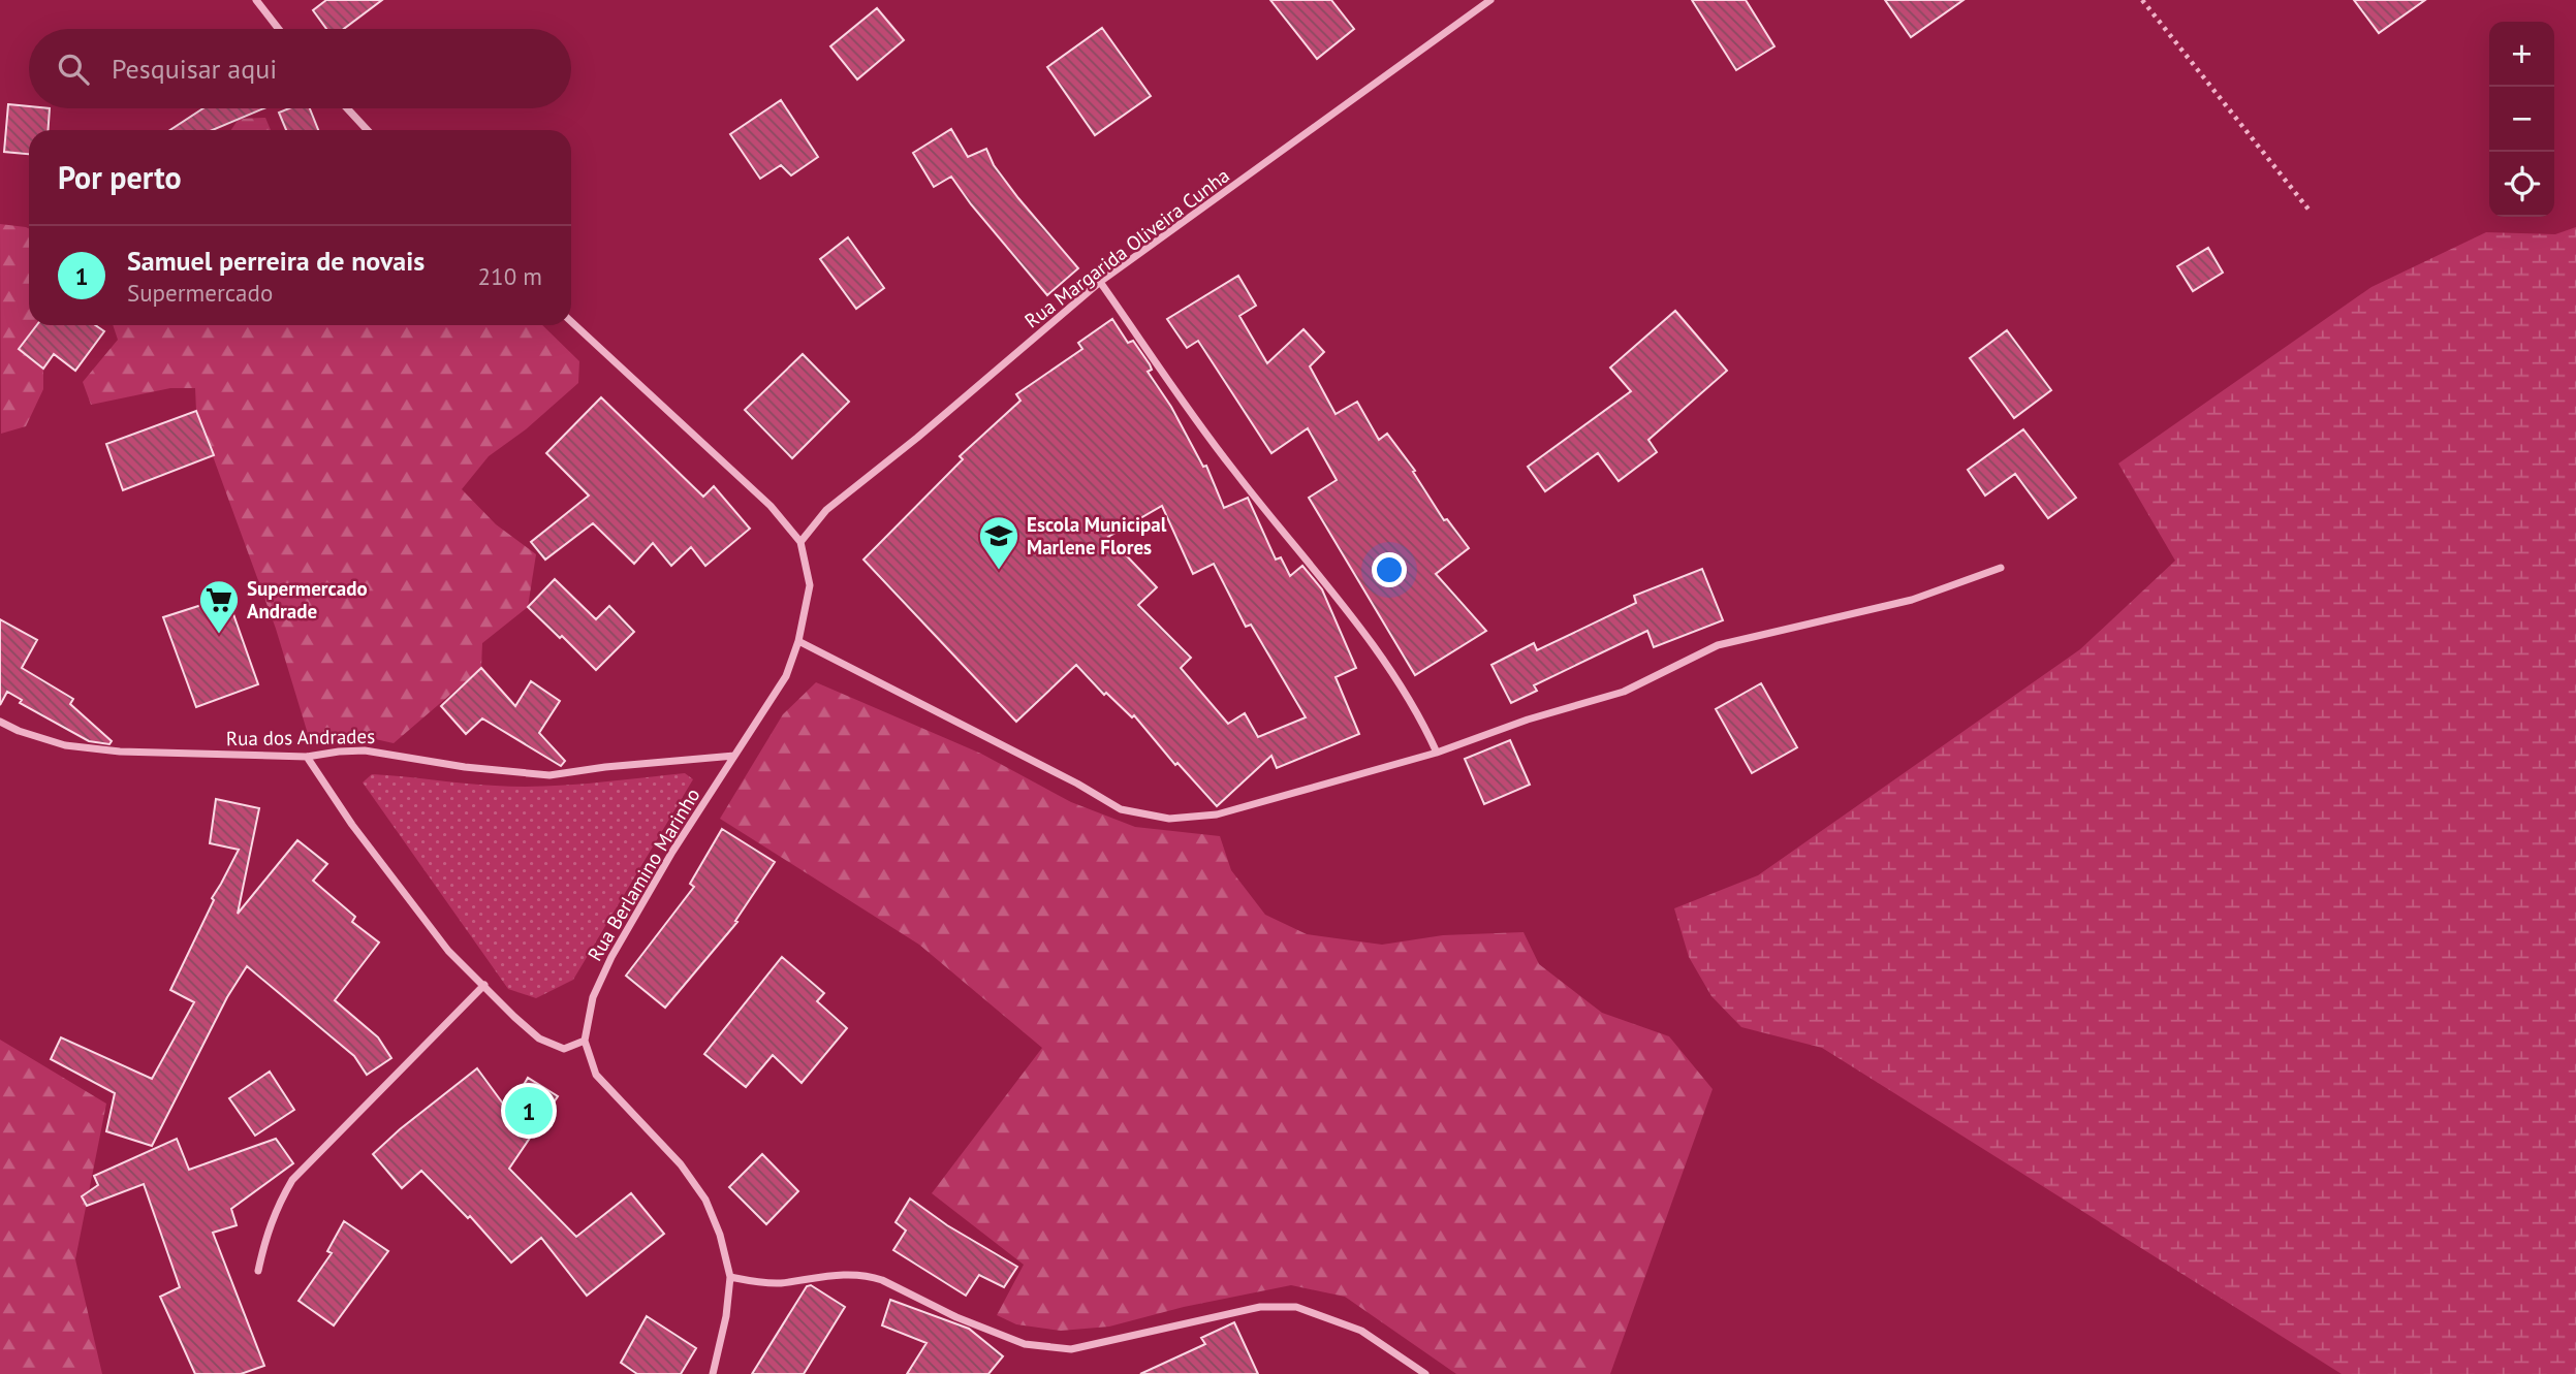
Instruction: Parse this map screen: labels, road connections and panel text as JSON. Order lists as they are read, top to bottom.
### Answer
{
  "streets": {
    "street": ["Rua Margarida Oliveira Cunha", "Rua dos Andrades", "Rua Berlamino Marinho"]
  },
  "crossings": [
    ["Rua Margarida Oliveira Cunha", "Rua Berlamino Marinho"],
    ["Rua dos Andrades", "Rua Berlamino Marinho"]
  ],
  "places": {
    "school or university": ["Escola Municipal Marlene Flores"],
    "supermarket": ["Supermercado Andrade"]
  },
  "page": {
    "map_buttons": ["+", "−"],
    "search": "Pesquisar aqui",
    "heading": "Por perto",
    "list": [
      {
        "mark": "1",
        "name": "Samuel perreira de novais",
        "note": "Supermercado",
        "value": "210 m"
      }
    ],
    "pins": "1"
  }
}
